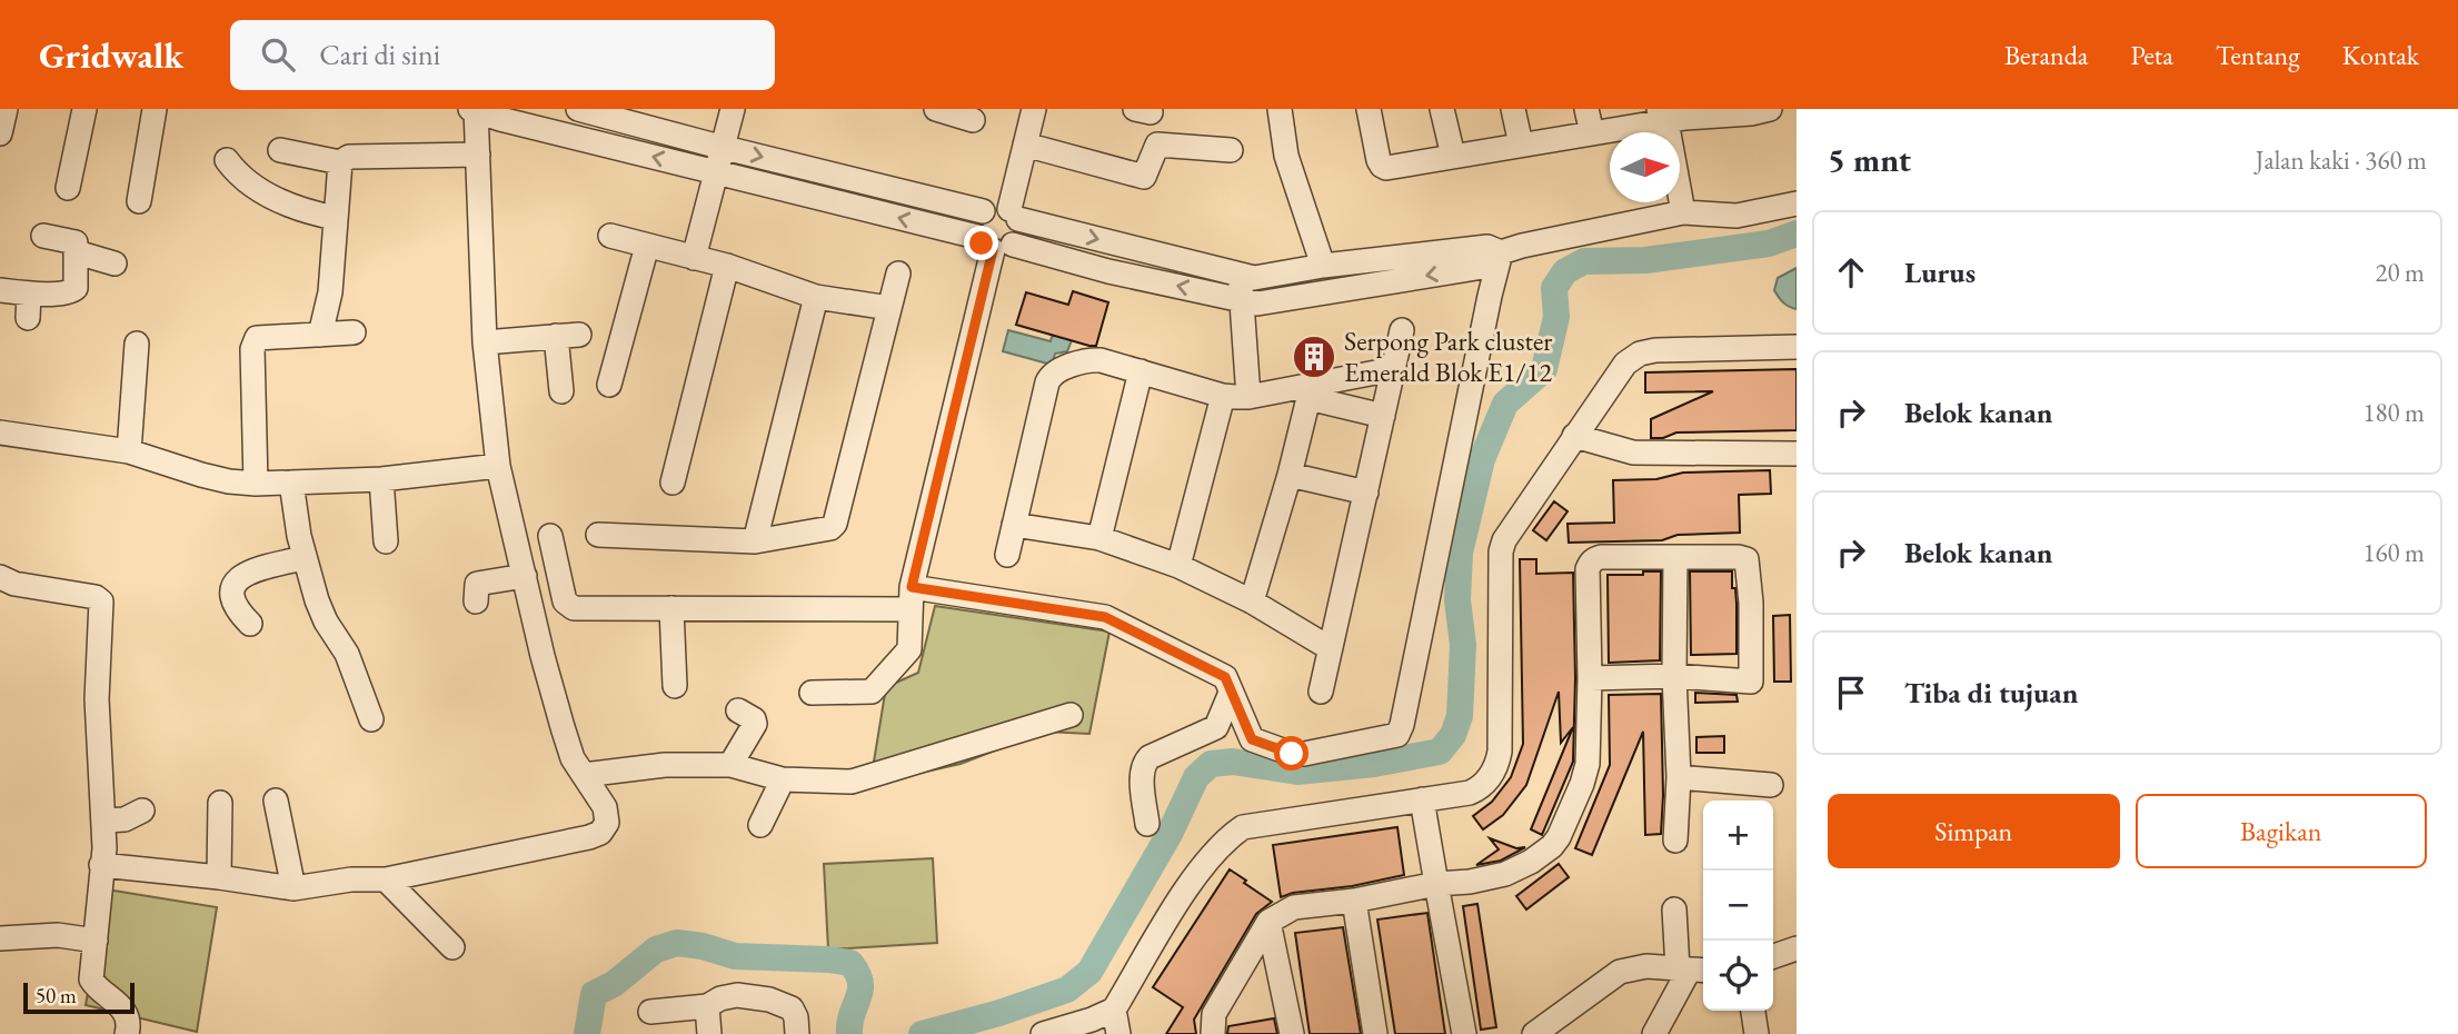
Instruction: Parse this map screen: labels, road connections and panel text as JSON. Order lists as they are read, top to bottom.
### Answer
{
  "places": {
    "building": ["Serpong Park cluster Emerald Blok E1/12"]
  },
  "scale_bar": "50 m",
  "north": "right",
  "page": {
    "header": "Gridwalk",
    "search": "Cari di sini",
    "nav": [
      "Beranda",
      "Peta",
      "Tentang",
      "Kontak"
    ],
    "heading": ["5 mnt", "Jalan kaki · 360 m"],
    "list": [
      ["Lurus", "20 m"],
      ["Belok kanan", "180 m"],
      ["Belok kanan", "160 m"],
      "Tiba di tujuan"
    ],
    "buttons": ["Simpan", "Bagikan"],
    "map_buttons": ["+", "−"],
    "scale": "50 m"
  }
}
